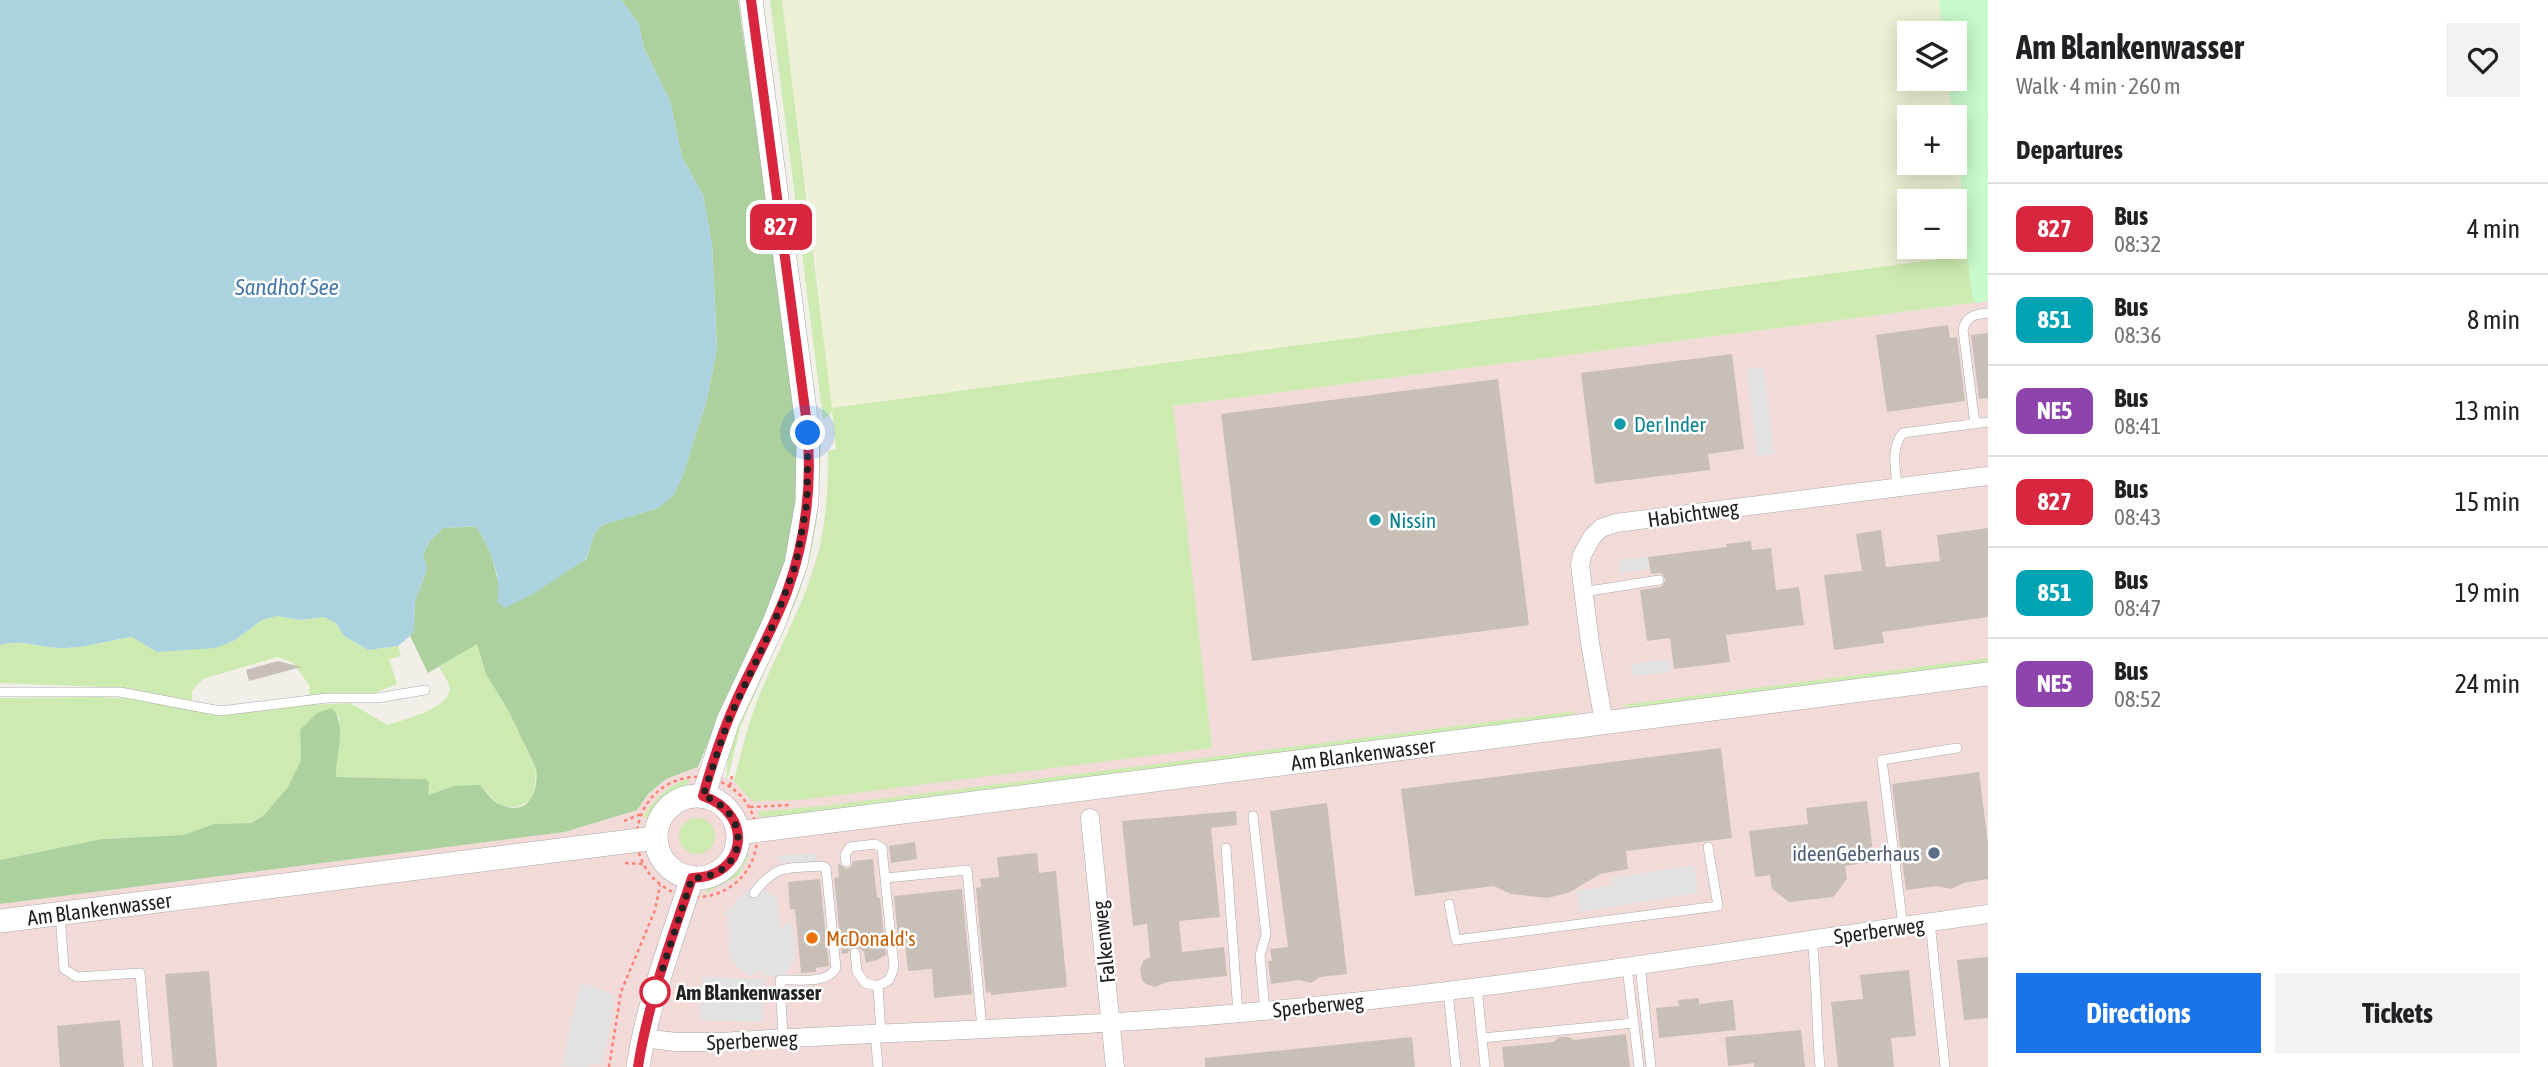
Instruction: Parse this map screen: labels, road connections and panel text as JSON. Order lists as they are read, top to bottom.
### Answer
{
  "streets": {
    "street": [
      "Habichtweg",
      "Am Blankenwasser",
      "Sperberweg",
      "Falkenweg"
    ]
  },
  "crossings": [
    ["Habichtweg", "Am Blankenwasser"],
    ["Sperberweg", "Falkenweg"]
  ],
  "water": ["Sandhof See"],
  "places": [
    "Der Inder",
    "Nissin",
    "ideenGeberhaus",
    "McDonald's",
    "Am Blankenwasser"
  ],
  "lines": ["bus line 827"],
  "page": {
    "on_map": "827",
    "heading": [
      ["Am Blankenwasser", "Walk · 4 min · 260 m"],
      "Departures"
    ],
    "map_buttons": ["+", "−"],
    "list": [
      {
        "mark": "827",
        "name": "Bus",
        "note": "08:32",
        "value": "4 min"
      },
      {
        "mark": "851",
        "name": "Bus",
        "note": "08:36",
        "value": "8 min"
      },
      {
        "mark": "NE5",
        "name": "Bus",
        "note": "08:41",
        "value": "13 min"
      },
      {
        "mark": "827",
        "name": "Bus",
        "note": "08:43",
        "value": "15 min"
      },
      {
        "mark": "851",
        "name": "Bus",
        "note": "08:47",
        "value": "19 min"
      },
      {
        "mark": "NE5",
        "name": "Bus",
        "note": "08:52",
        "value": "24 min"
      }
    ],
    "buttons": ["Directions", "Tickets"]
  }
}
